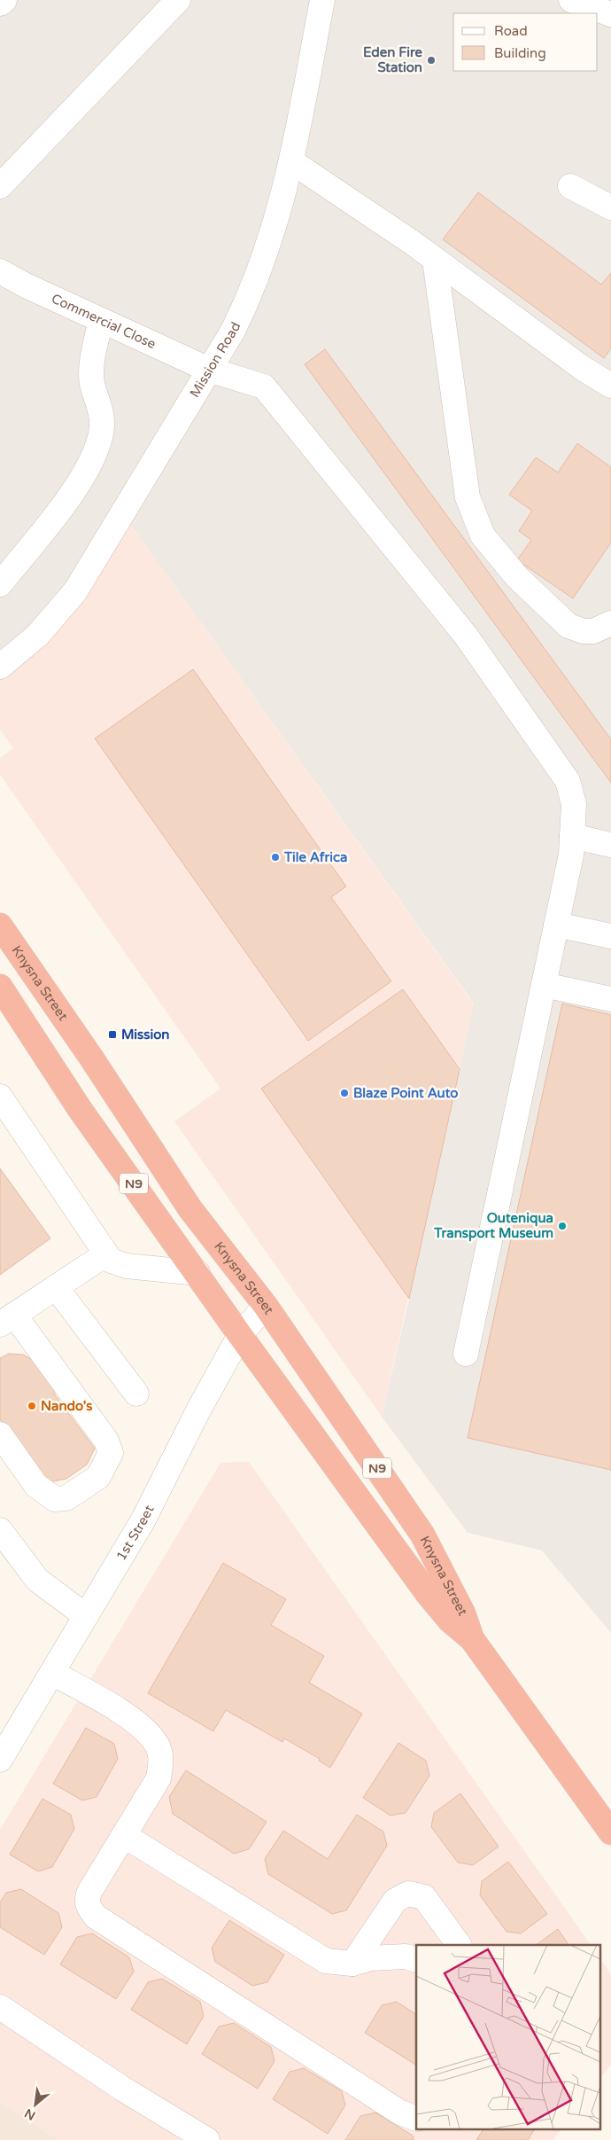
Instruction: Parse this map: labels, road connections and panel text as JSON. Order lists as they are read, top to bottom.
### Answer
{
  "streets": {
    "highway": ["Knysna Street", "N9"],
    "street": ["Commercial Close", "Mission Road", "1st Street"]
  },
  "crossings": [
    ["Commercial Close", "Mission Road"],
    ["Knysna Street", "1st Street"]
  ],
  "places": {
    "other": [
      "Eden Fire Station",
      "Tile Africa",
      "Blaze Point Auto",
      "Outeniqua Transport Museum",
      "Nando's"
    ],
    "transit": ["Mission"]
  },
  "legend": ["Road", "Building"],
  "north": "bottom left"
}
